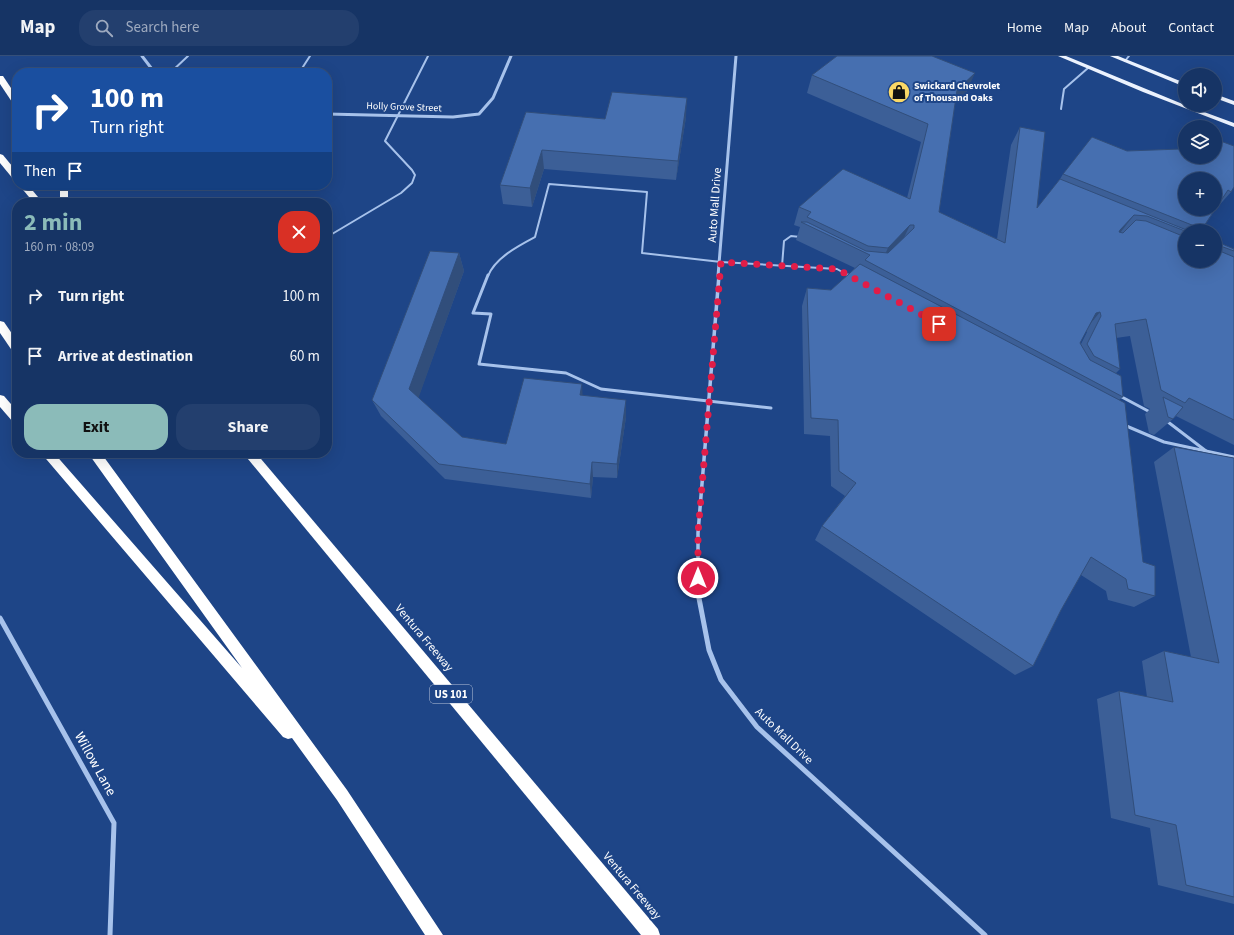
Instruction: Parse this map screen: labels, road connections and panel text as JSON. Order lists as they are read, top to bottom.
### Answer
{
  "streets": {
    "highway": ["Ventura Freeway", "US 101"],
    "street": ["Holly Grove Street", "Auto Mall Drive", "Willow Lane"]
  },
  "places": {
    "shop": ["Swickard Chevrolet of Thousand Oaks"]
  },
  "page": {
    "header": "Map",
    "search": "Search here",
    "nav": [
      "Home",
      "Map",
      "About",
      "Contact"
    ],
    "map_buttons": ["+", "−"],
    "turn": ["100 m", "Turn right"],
    "then": "Then",
    "heading": ["2 min", "160 m · 08:09"],
    "list": [
      {
        "name": "Turn right",
        "value": "100 m"
      },
      {
        "name": "Arrive at destination",
        "value": "60 m"
      }
    ],
    "buttons": ["Exit", "Share"]
  }
}
